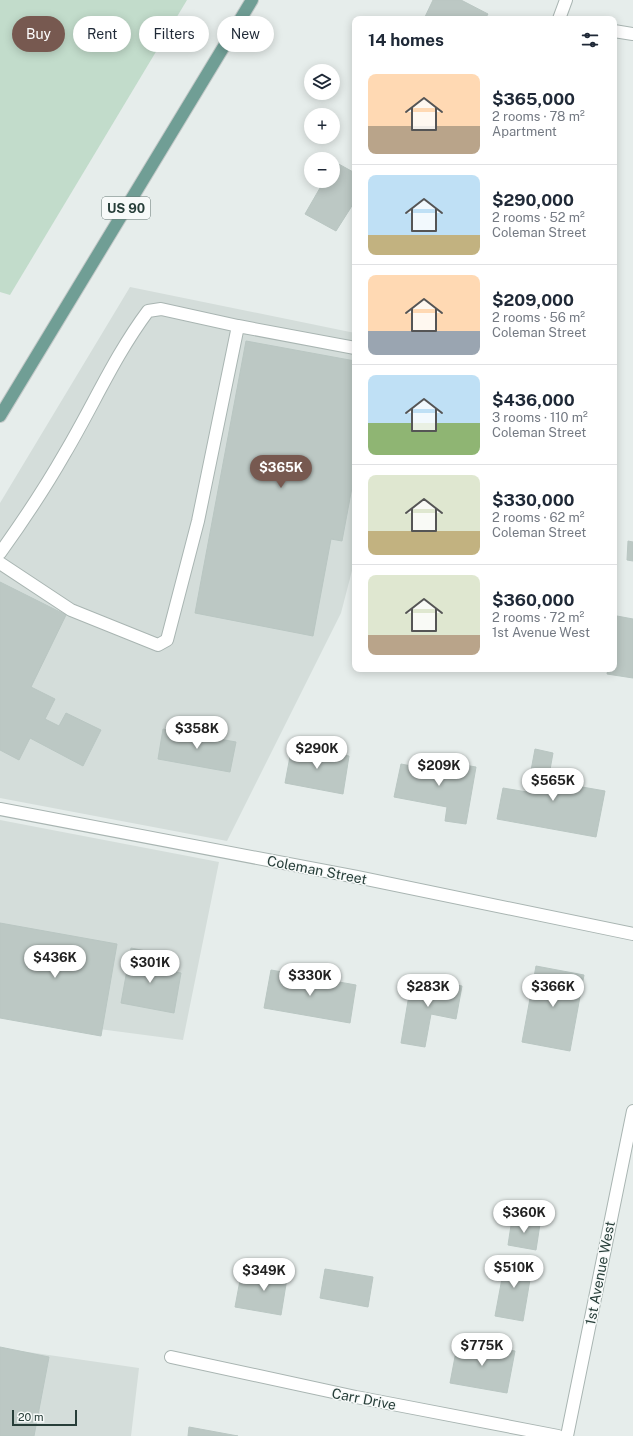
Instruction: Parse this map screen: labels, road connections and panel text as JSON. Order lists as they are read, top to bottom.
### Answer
{
  "streets": {
    "main road": ["US 90"],
    "street": ["Coleman Street", "1st Avenue West", "Carr Drive"]
  },
  "scale_bar": "20 m",
  "page": {
    "chip": [
      "Buy",
      "Rent",
      "Filters",
      "New"
    ],
    "heading": "14 homes",
    "map_buttons": ["+", "−"],
    "list": [
      {
        "name": "$365,000",
        "note": "2 rooms · 78 m² · Apartment"
      },
      {
        "name": "$290,000",
        "note": "2 rooms · 52 m² · Coleman Street"
      },
      {
        "name": "$209,000",
        "note": "2 rooms · 56 m² · Coleman Street"
      },
      {
        "name": "$436,000",
        "note": "3 rooms · 110 m² · Coleman Street"
      },
      {
        "name": "$330,000",
        "note": "2 rooms · 62 m² · Coleman Street"
      },
      {
        "name": "$360,000",
        "note": "2 rooms · 72 m² · 1st Avenue West"
      }
    ],
    "price": [
      "$365K",
      "$358K",
      "$290K",
      "$209K",
      "$565K",
      "$436K",
      "$301K",
      "$330K",
      "$283K",
      "$366K",
      "$360K",
      "$510K",
      "$349K",
      "$775K"
    ],
    "scale": "20 m"
  }
}
